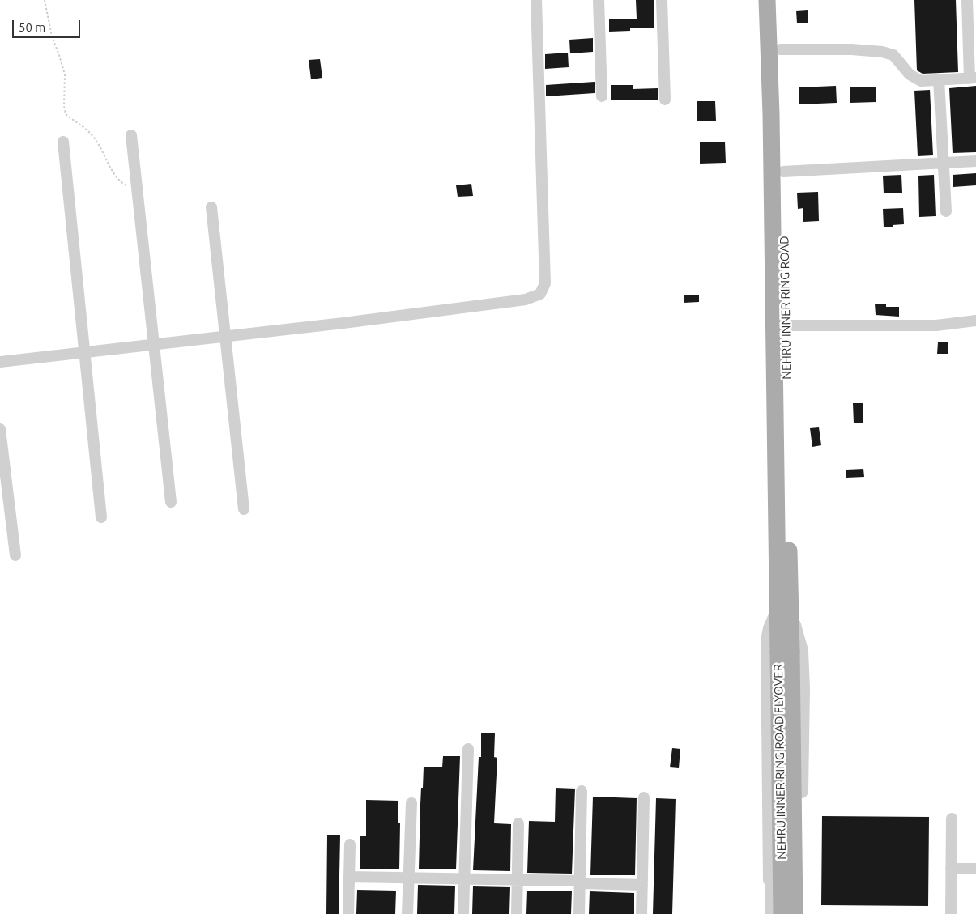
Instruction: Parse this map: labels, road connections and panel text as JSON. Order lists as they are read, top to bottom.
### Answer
{
  "streets": {
    "main road": ["NEHRU INNER RING ROAD", "NEHRU INNER RING ROAD FLYOVER"]
  },
  "crossings": [
    ["NEHRU INNER RING ROAD", "NEHRU INNER RING ROAD FLYOVER"]
  ],
  "scale_bar": "50 m"
}
